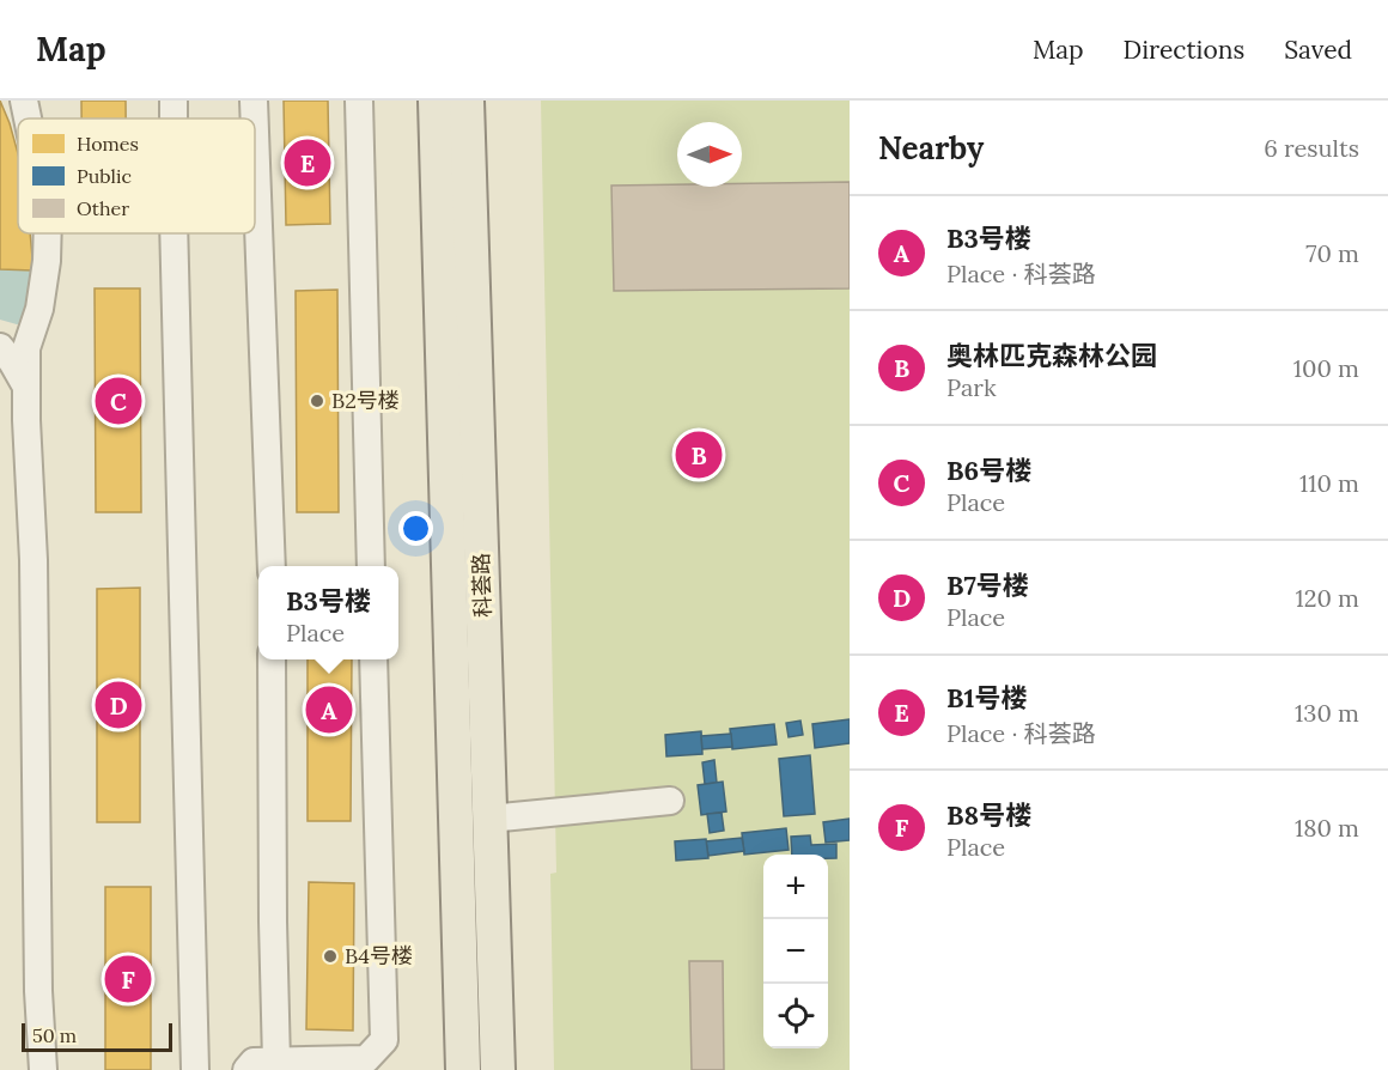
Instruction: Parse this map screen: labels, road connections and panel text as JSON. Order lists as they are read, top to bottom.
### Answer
{
  "streets": {
    "main road": ["科荟路"]
  },
  "places": ["B2号楼", "B4号楼"],
  "legend": ["Homes", "Public", "Other"],
  "scale_bar": "50 m",
  "north": "right",
  "page": {
    "header": "Map",
    "nav": ["Map", "Directions", "Saved"],
    "heading": ["Nearby", "6 results"],
    "pins": [
      "E",
      "C",
      "B",
      "D",
      "A",
      "F"
    ],
    "list": [
      {
        "mark": "A",
        "name": "B3号楼",
        "note": "Place · 科荟路",
        "value": "70 m"
      },
      {
        "mark": "B",
        "name": "奥林匹克森林公园",
        "note": "Park",
        "value": "100 m"
      },
      {
        "mark": "C",
        "name": "B6号楼",
        "note": "Place",
        "value": "110 m"
      },
      {
        "mark": "D",
        "name": "B7号楼",
        "note": "Place",
        "value": "120 m"
      },
      {
        "mark": "E",
        "name": "B1号楼",
        "note": "Place · 科荟路",
        "value": "130 m"
      },
      {
        "mark": "F",
        "name": "B8号楼",
        "note": "Place",
        "value": "180 m"
      }
    ],
    "popup": ["B3号楼", "Place"],
    "map_buttons": ["+", "−"],
    "scale": "50 m"
  }
}
